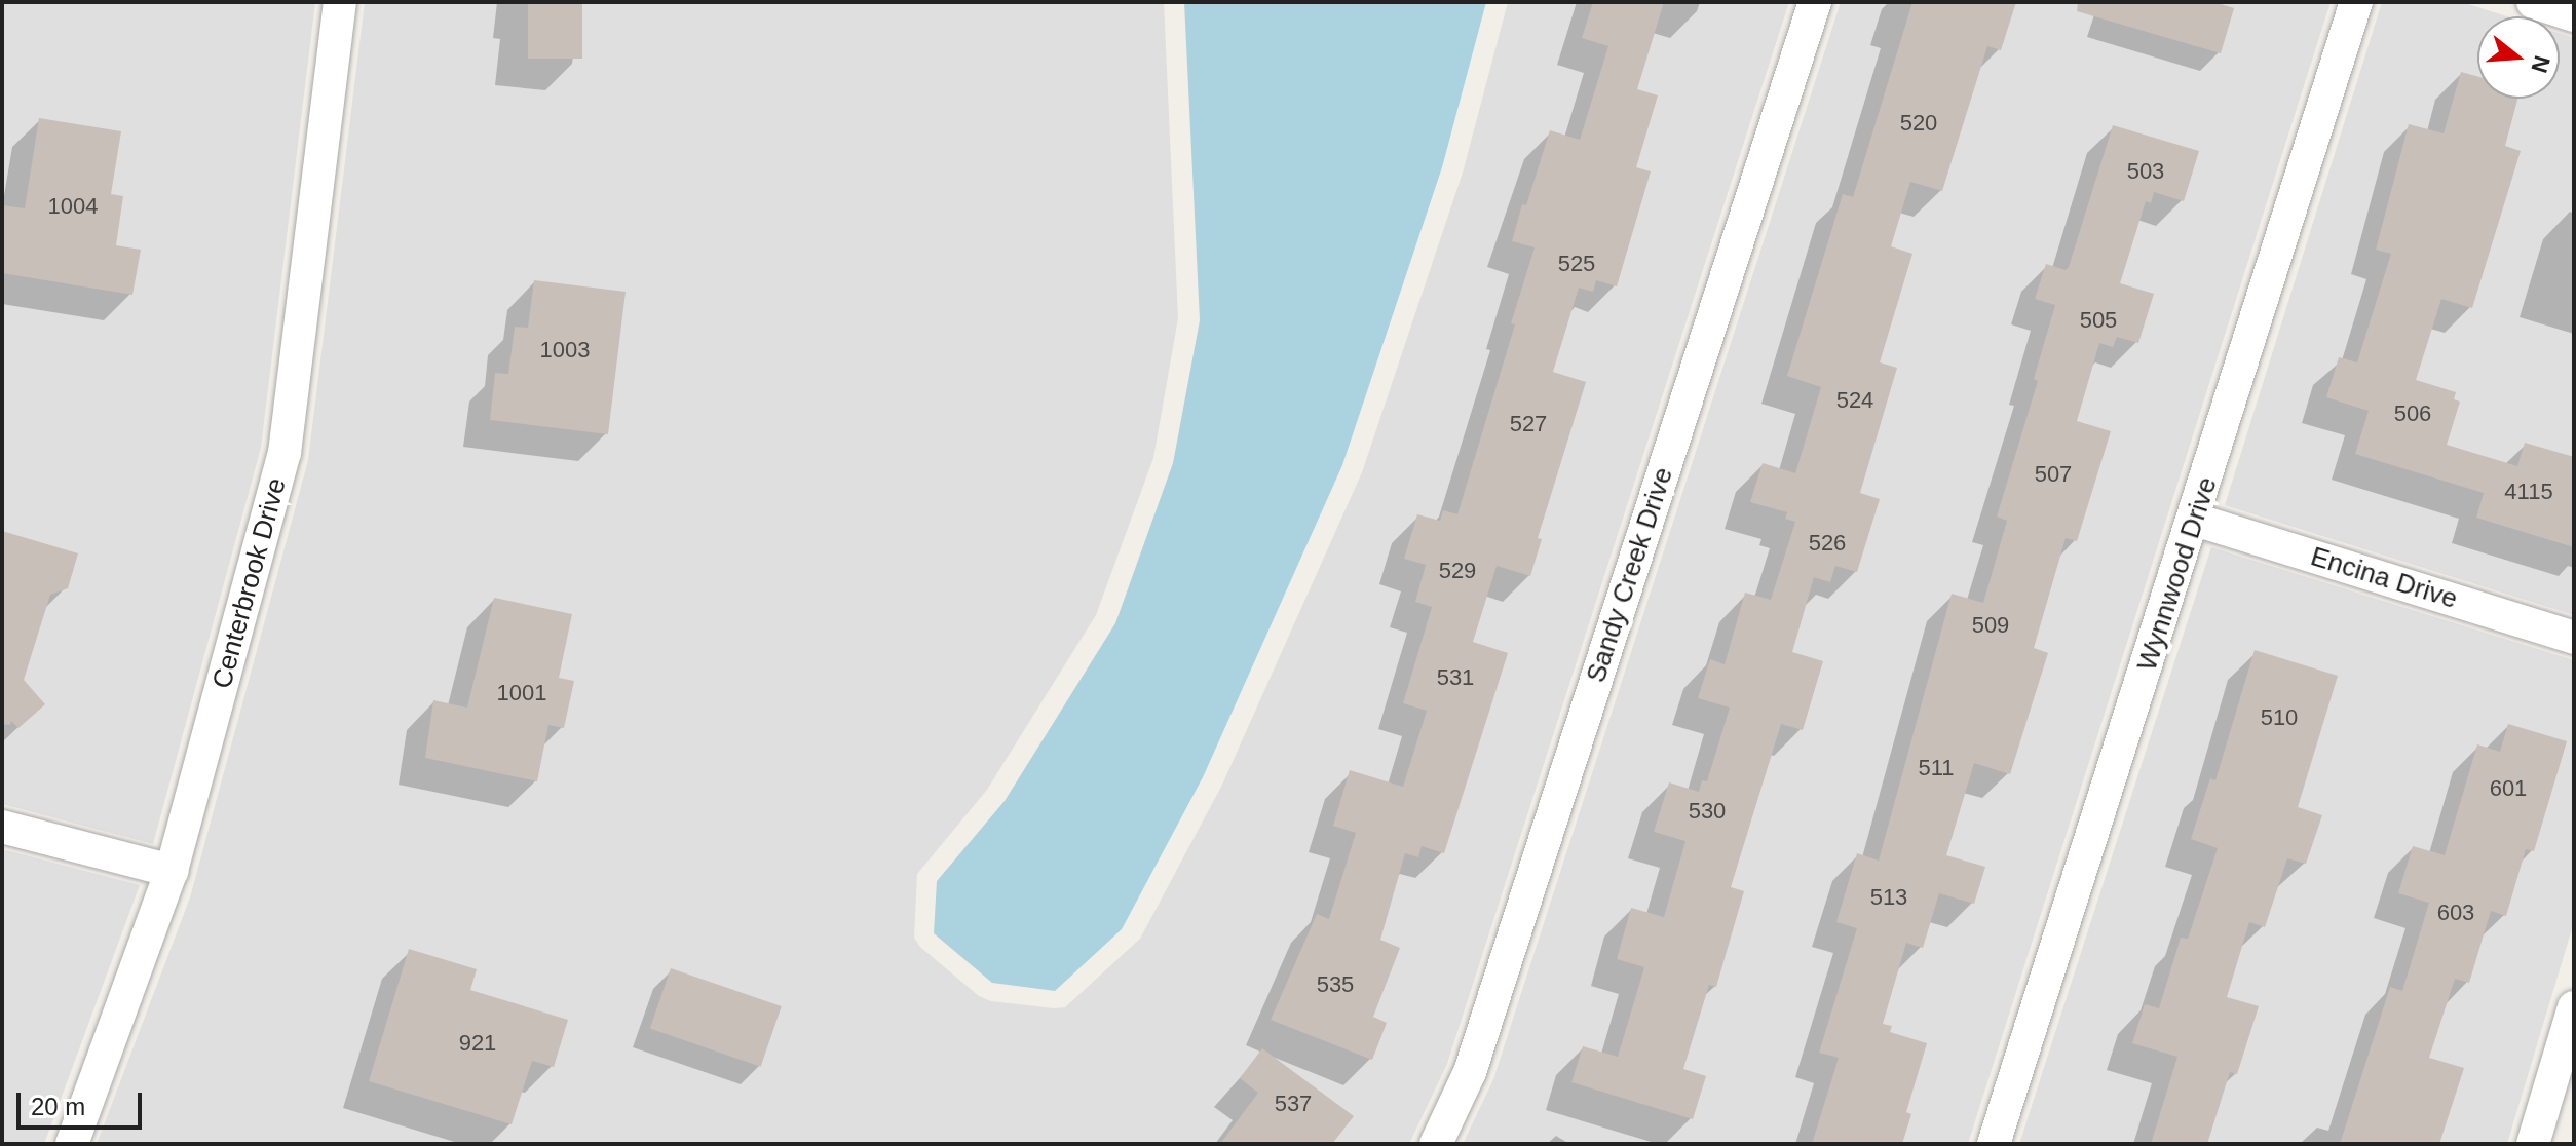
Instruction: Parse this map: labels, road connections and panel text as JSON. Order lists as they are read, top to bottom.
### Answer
{
  "streets": {
    "street": [
      "Wynnwood Drive",
      "Sandy Creek Drive",
      "Encina Drive",
      "Centerbrook Drive"
    ]
  },
  "crossings": [
    ["Wynnwood Drive", "Encina Drive"]
  ],
  "house_numbers": [
    "520",
    "503",
    "1004",
    "525",
    "505",
    "1003",
    "524",
    "506",
    "527",
    "507",
    "4115",
    "526",
    "529",
    "509",
    "531",
    "1001",
    "510",
    "511",
    "601",
    "530",
    "513",
    "603",
    "535",
    "921",
    "537"
  ],
  "scale_bar": "20 m",
  "north": "right"
}
